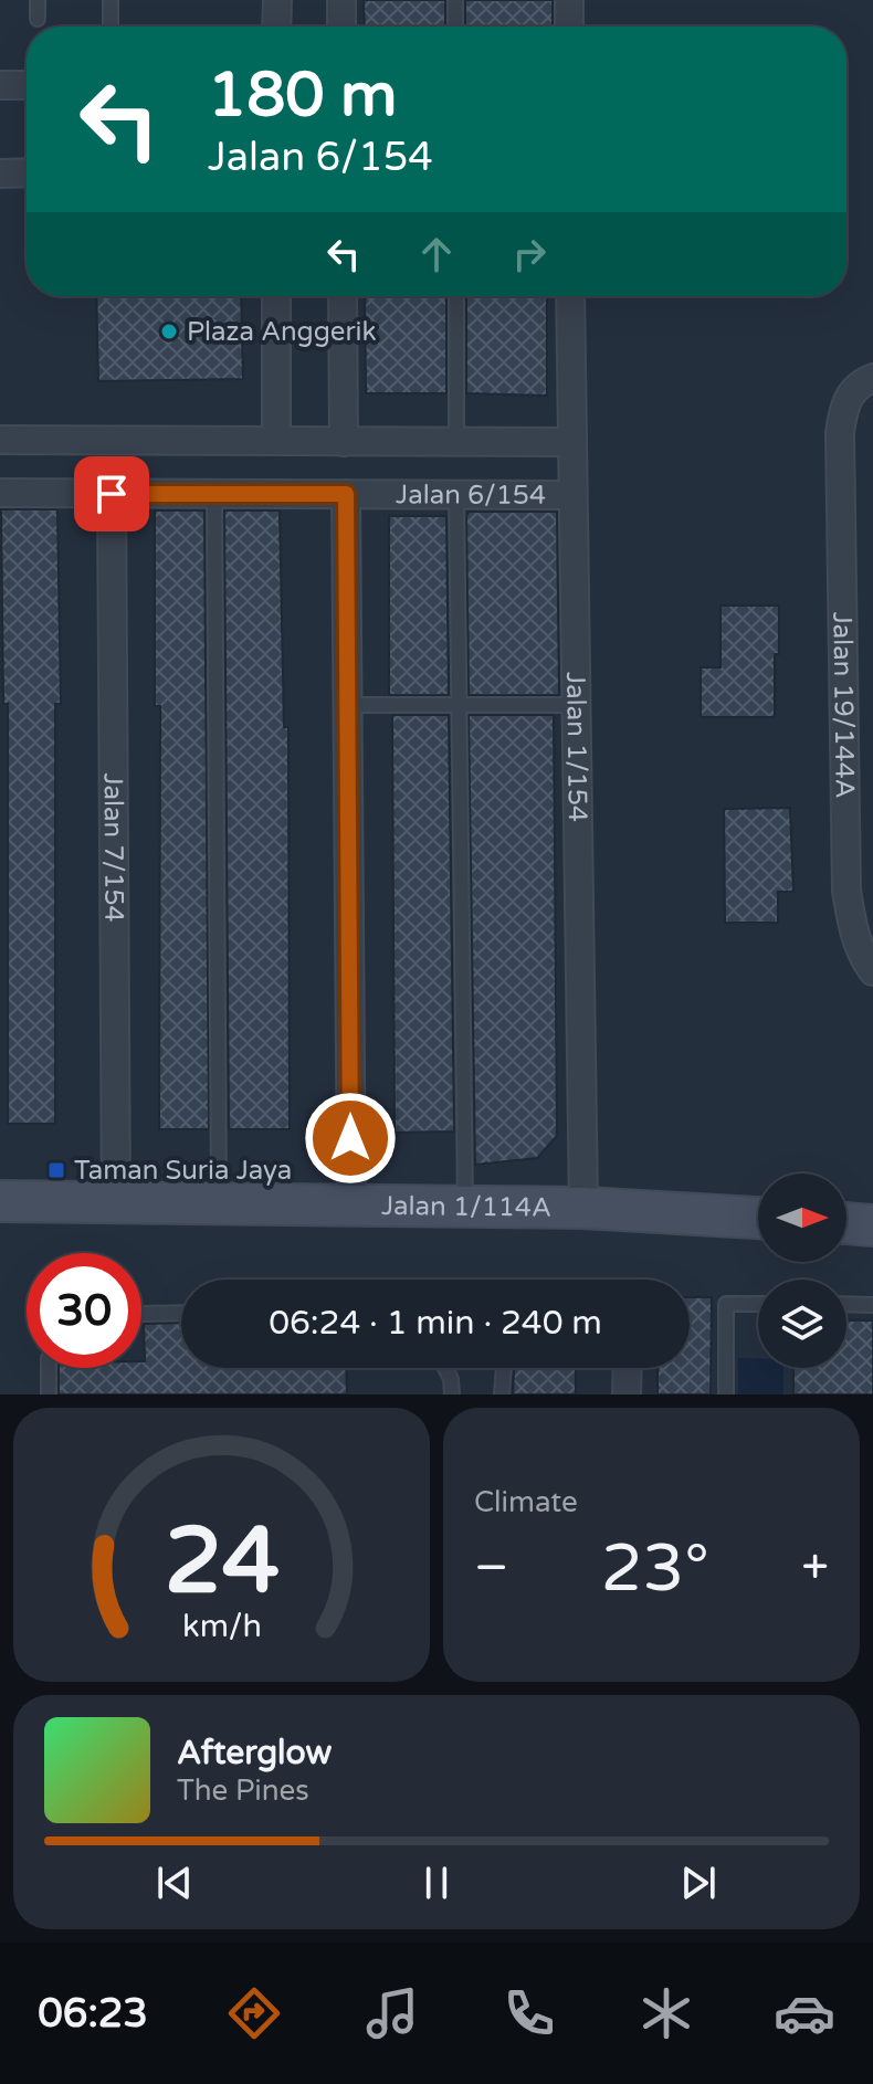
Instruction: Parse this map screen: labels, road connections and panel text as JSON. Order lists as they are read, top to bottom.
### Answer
{
  "streets": {
    "street": [
      "Jalan 6/154",
      "Jalan 19/144A",
      "Jalan 1/154",
      "Jalan 7/154",
      "Jalan 1/114A"
    ]
  },
  "crossings": [
    ["Jalan 6/154", "Jalan 1/154"],
    ["Jalan 6/154", "Jalan 7/154"],
    ["Jalan 1/154", "Jalan 1/114A"],
    ["Jalan 7/154", "Jalan 1/114A"]
  ],
  "places": {
    "other": ["Plaza Anggerik"],
    "transit": ["Taman Suria Jaya"]
  },
  "north": "right",
  "page": {
    "turn": ["180 m", "Jalan 6/154"],
    "limit": "30",
    "trip": "06:24 · 1 min · 240 m",
    "tile": "Climate",
    "heat": ["−", "23°", "+"],
    "song": ["Afterglow", "The Pines"],
    "tabs": "06:23",
    "gauge": ["24", "km/h"]
  }
}
